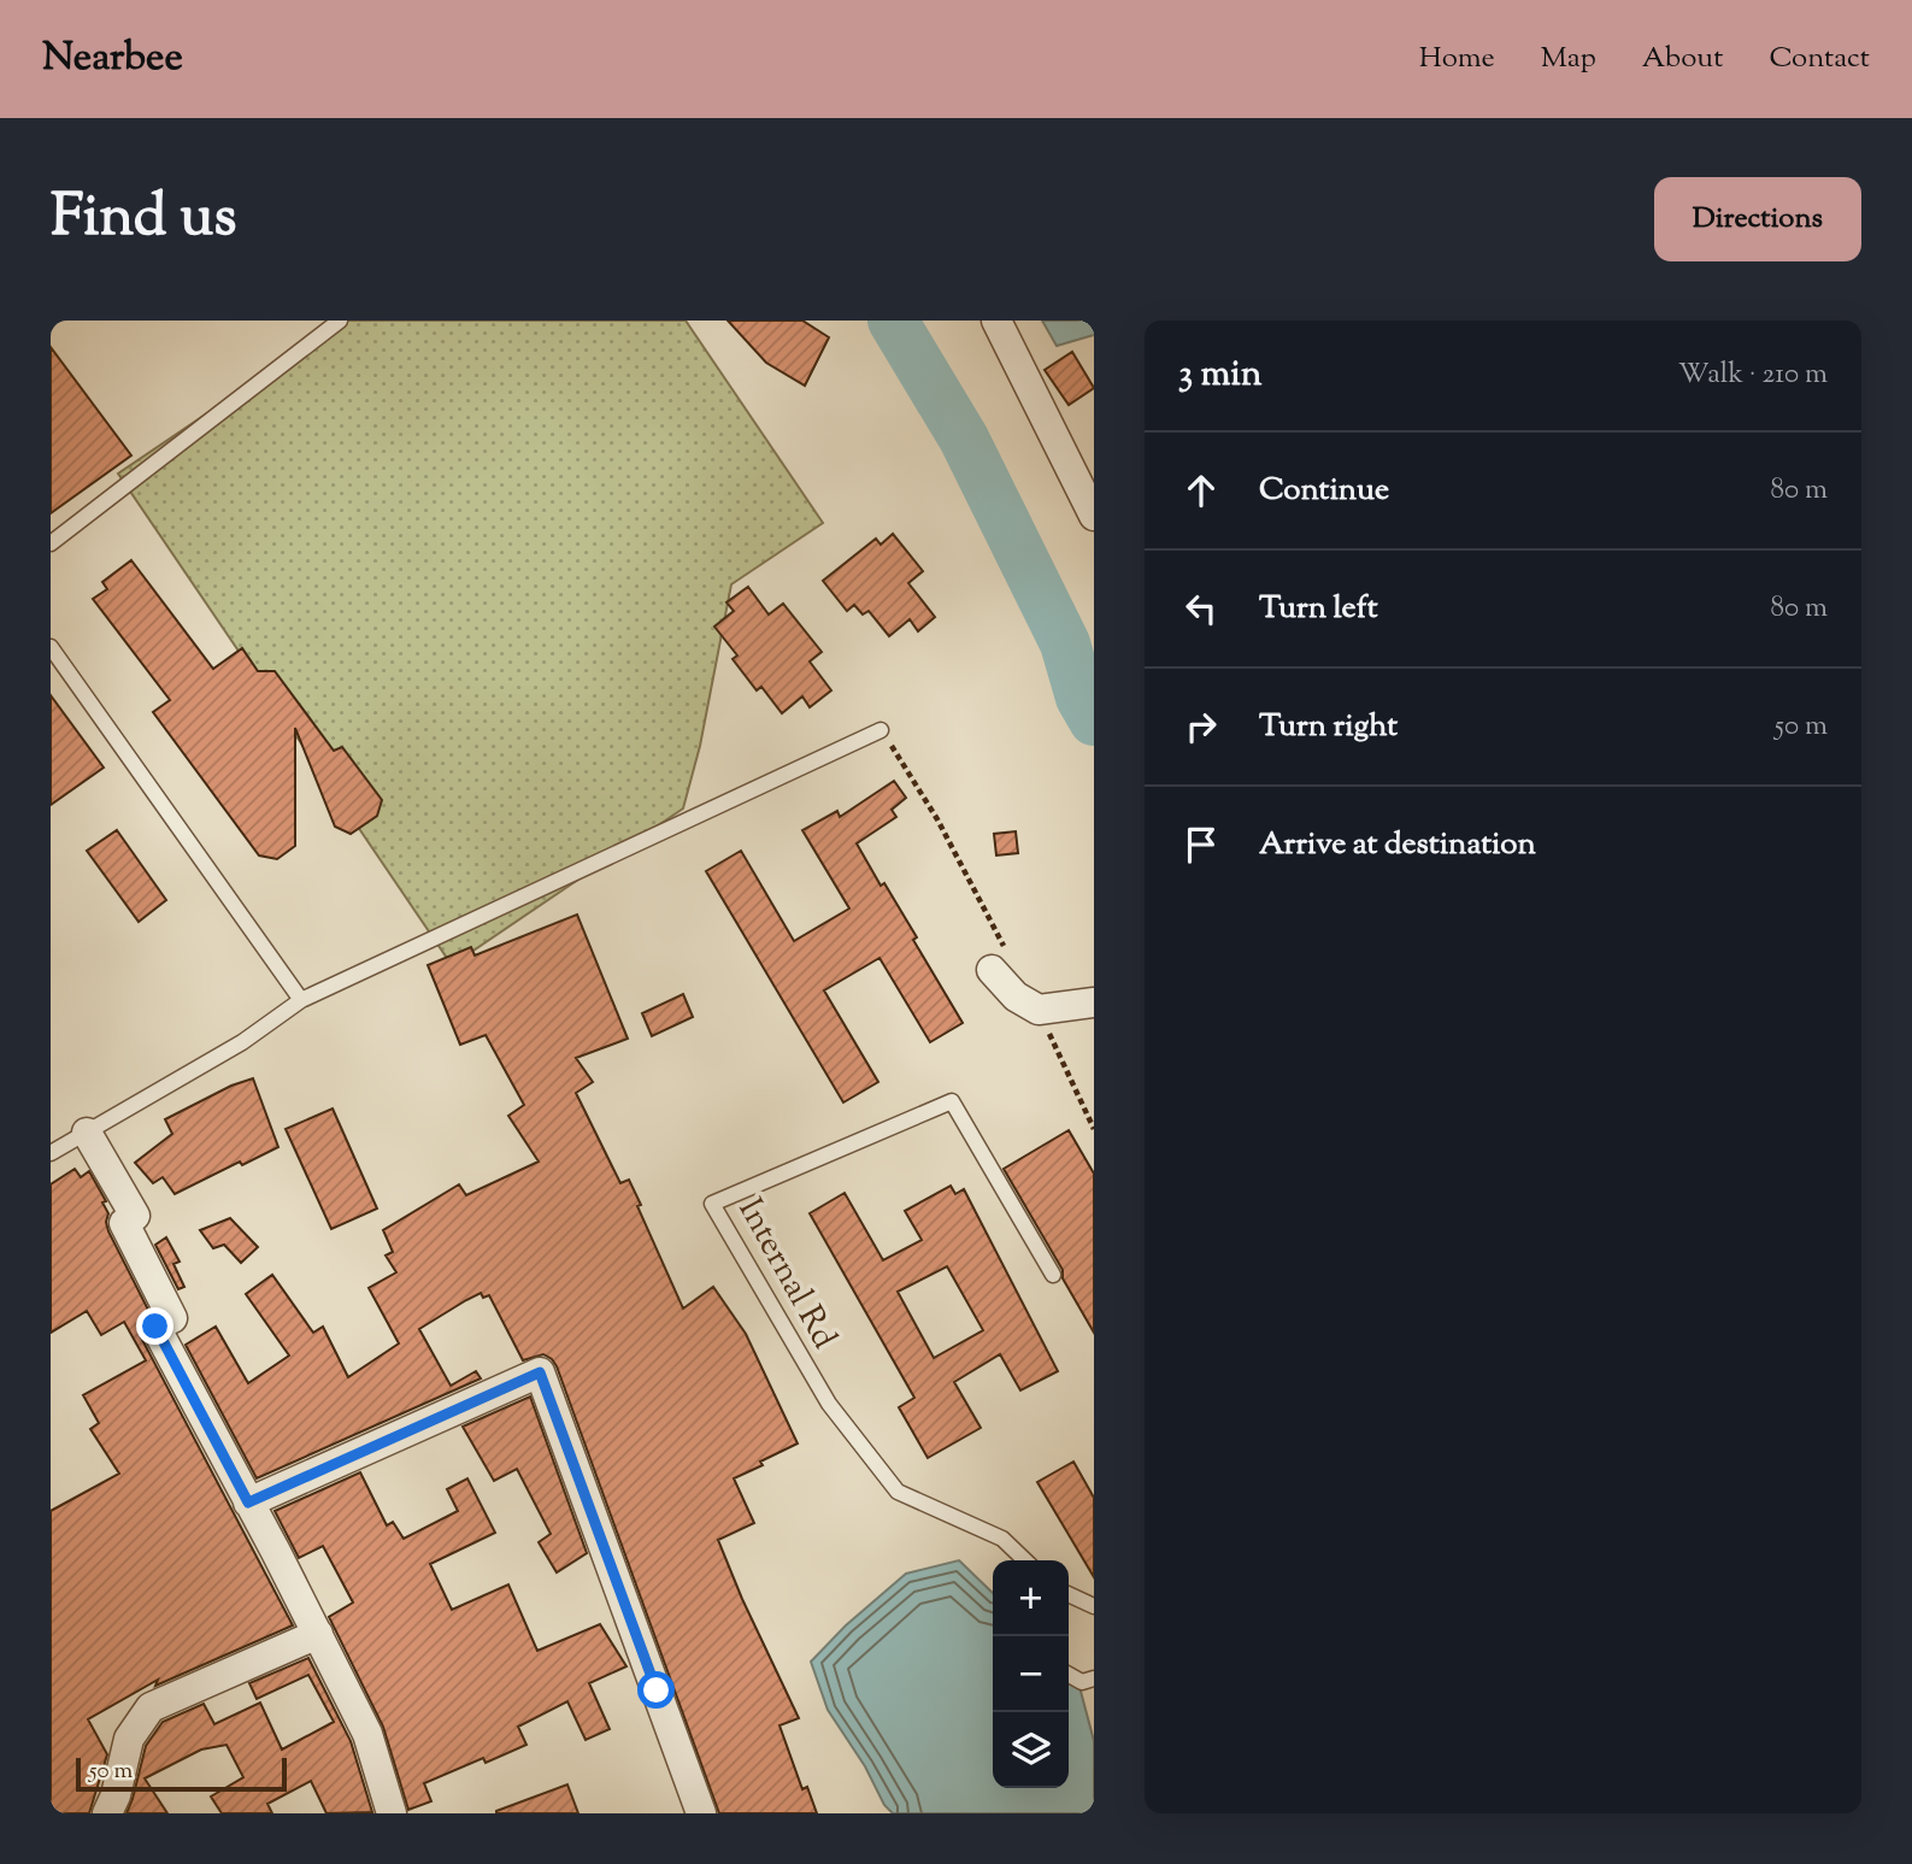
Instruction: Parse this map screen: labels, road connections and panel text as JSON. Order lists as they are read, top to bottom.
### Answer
{
  "streets": {
    "lane": ["Internal Rd"]
  },
  "scale_bar": "50 m",
  "page": {
    "header": "Nearbee",
    "nav": [
      "Home",
      "Map",
      "About",
      "Contact"
    ],
    "title": "Find us",
    "buttons": "Directions",
    "heading": ["3 min", "Walk · 210 m"],
    "list": [
      ["Continue", "80 m"],
      ["Turn left", "80 m"],
      ["Turn right", "50 m"],
      "Arrive at destination"
    ],
    "map_buttons": ["+", "−"],
    "scale": "50 m"
  }
}
